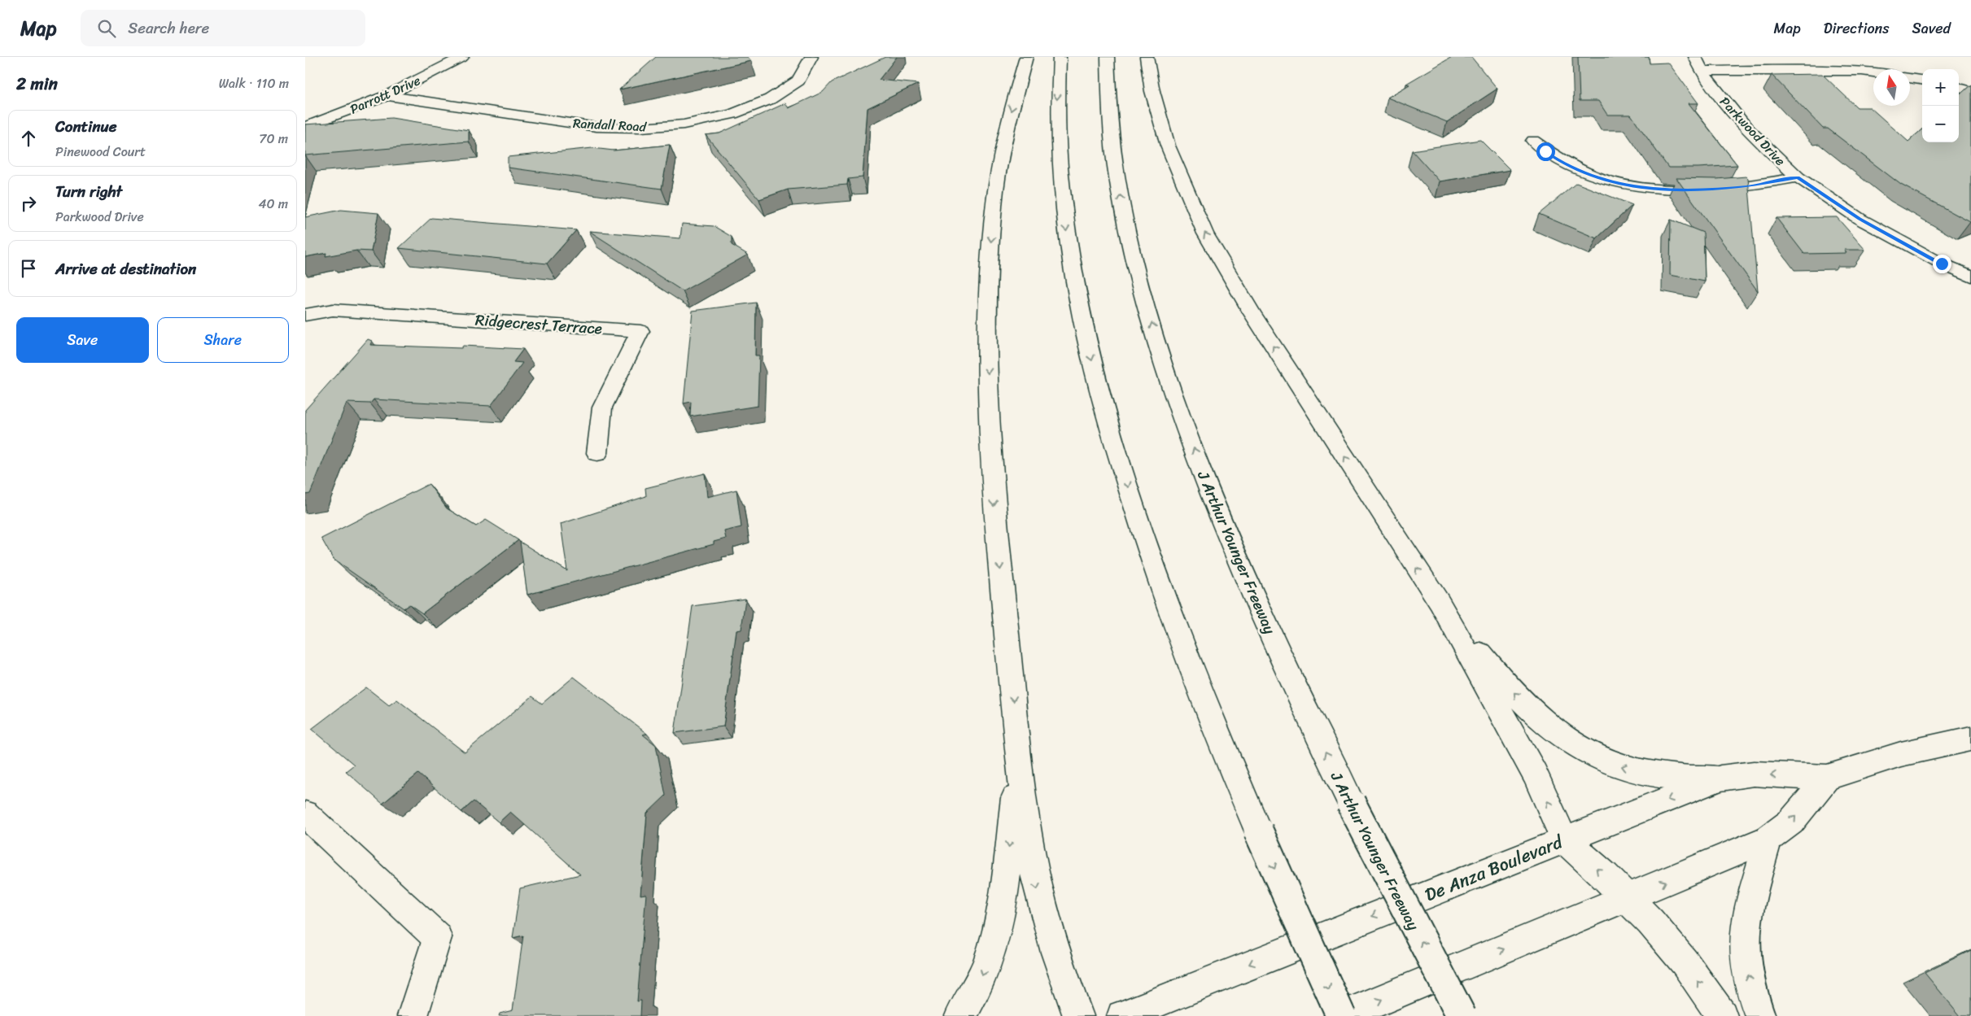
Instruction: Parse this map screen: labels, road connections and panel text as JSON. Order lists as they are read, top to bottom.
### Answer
{
  "streets": {
    "main road": [
      "Parrott Drive",
      "Randall Road",
      "Parkwood Drive",
      "Ridgecrest Terrace",
      "J Arthur Younger Freeway",
      "De Anza Boulevard"
    ]
  },
  "crossings": [
    ["Parrott Drive", "Randall Road"]
  ],
  "north": "top",
  "page": {
    "header": "Map",
    "search": "Search here",
    "nav": ["Map", "Directions", "Saved"],
    "heading": ["2 min", "Walk · 110 m"],
    "map_buttons": ["+", "−"],
    "list": [
      ["Continue", "Pinewood Court", "70 m"],
      ["Turn right", "Parkwood Drive", "40 m"],
      "Arrive at destination"
    ],
    "buttons": ["Save", "Share"]
  }
}
